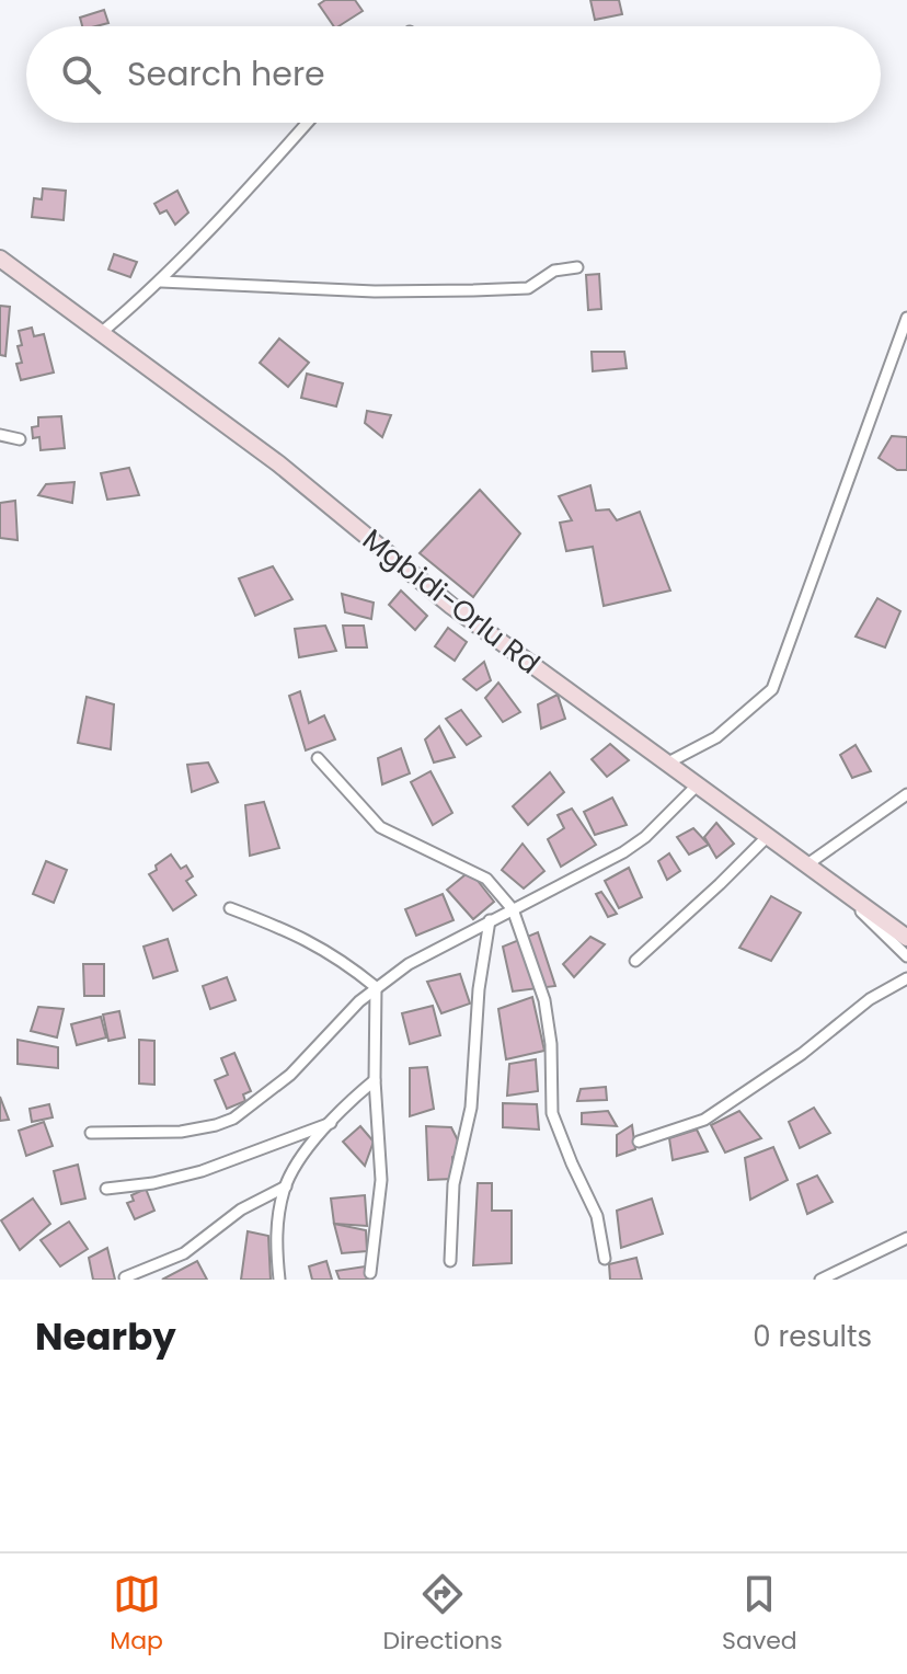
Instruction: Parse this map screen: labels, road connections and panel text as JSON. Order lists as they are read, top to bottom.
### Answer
{
  "streets": {
    "main road": ["Mgbidi-Orlu Rd"]
  },
  "page": {
    "search": "Search here",
    "heading": ["Nearby", "0 results"],
    "nav": ["Map", "Directions", "Saved"]
  }
}
